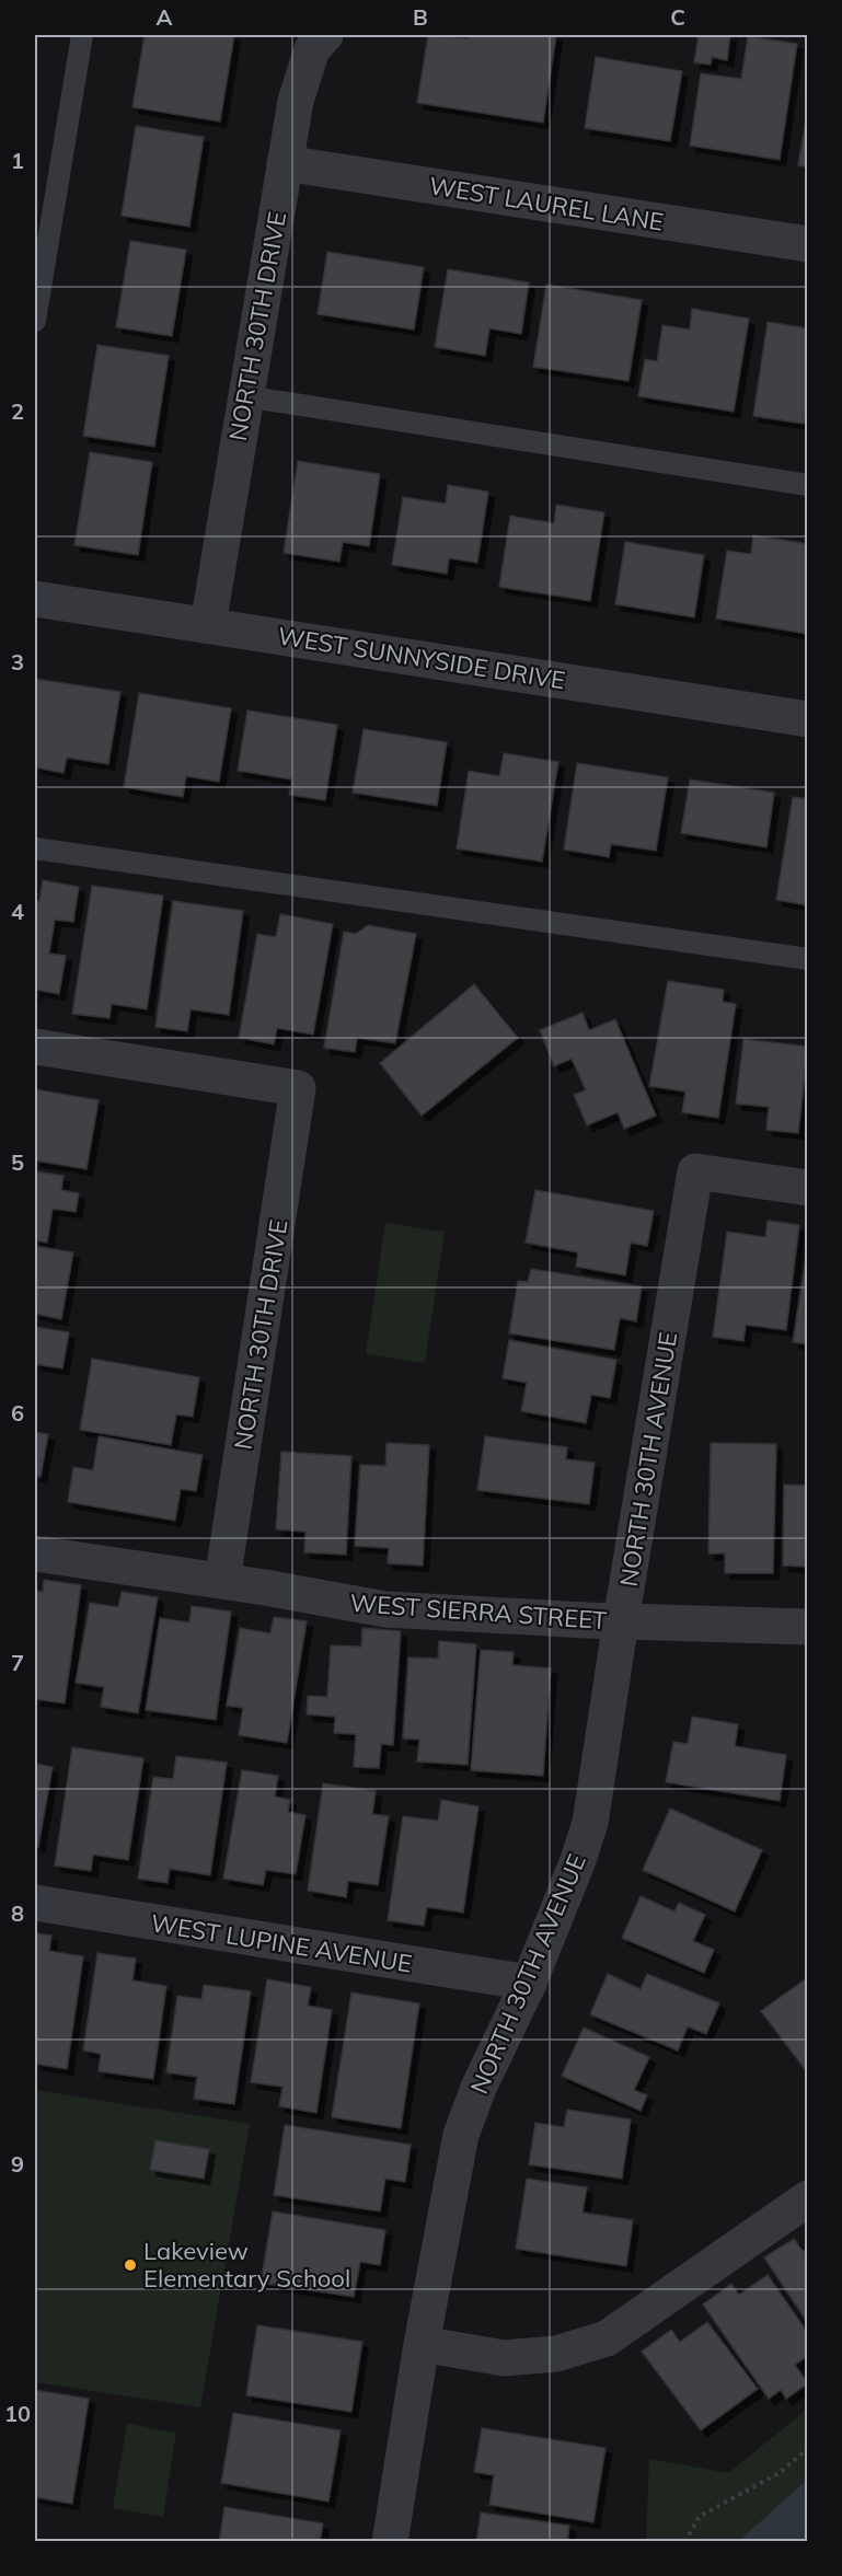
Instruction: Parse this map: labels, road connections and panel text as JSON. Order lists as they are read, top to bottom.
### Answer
{
  "streets": {
    "street": [
      "WEST LAUREL LANE",
      "NORTH 30TH DRIVE",
      "WEST SUNNYSIDE DRIVE",
      "NORTH 30TH AVENUE",
      "WEST SIERRA STREET",
      "WEST LUPINE AVENUE"
    ]
  },
  "crossings": [
    ["WEST LAUREL LANE", "NORTH 30TH DRIVE"],
    ["NORTH 30TH DRIVE", "WEST SUNNYSIDE DRIVE"],
    ["NORTH 30TH DRIVE", "WEST SIERRA STREET"],
    ["NORTH 30TH AVENUE", "WEST SIERRA STREET"],
    ["NORTH 30TH AVENUE", "WEST LUPINE AVENUE"]
  ],
  "places": ["Lakeview Elementary School"],
  "grid": {
    "columns": ["A", "B", "C"],
    "rows": [
      "1",
      "2",
      "3",
      "4",
      "5",
      "6",
      "7",
      "8",
      "9",
      "10"
    ]
  }
}
